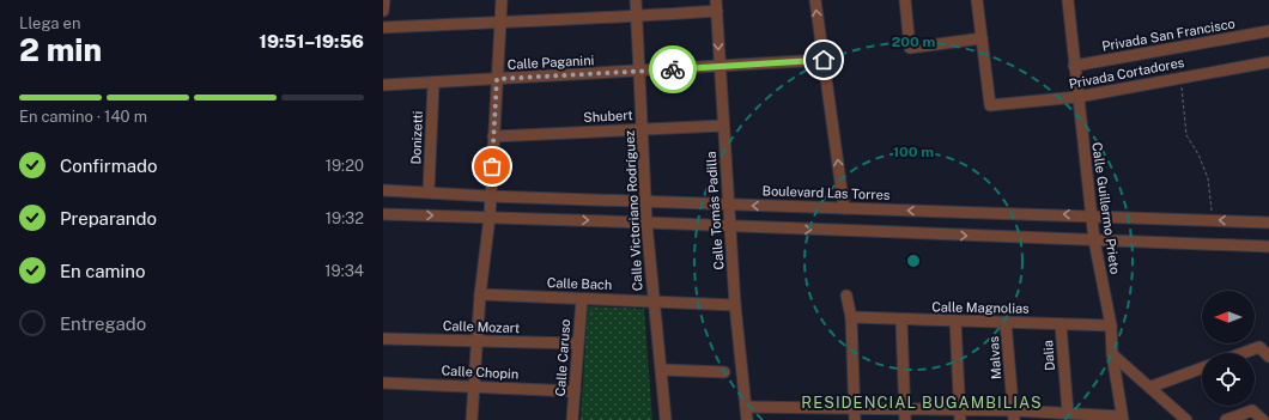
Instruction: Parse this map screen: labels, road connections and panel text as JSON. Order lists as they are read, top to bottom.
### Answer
{
  "streets": {
    "street": [
      "Privada San Francisco",
      "Calle Paganini",
      "Privada Cortadores",
      "Shubert",
      "Donizetti",
      "Boulevard Las Torres",
      "Calle Guillermo Prieto",
      "Calle Victoriano Rodríguez",
      "Calle Tomás Padilla",
      "Calle Bach",
      "Calle Magnolias",
      "Calle Mozart",
      "Dalia",
      "Calle Caruso",
      "Malvas",
      "Calle Chopin"
    ]
  },
  "crossings": [
    ["Privada San Francisco", "Calle Guillermo Prieto"],
    ["Calle Paganini", "Donizetti"],
    ["Calle Paganini", "Calle Victoriano Rodríguez"],
    ["Calle Paganini", "Calle Tomás Padilla"],
    ["Privada Cortadores", "Calle Guillermo Prieto"],
    ["Shubert", "Calle Victoriano Rodríguez"],
    ["Shubert", "Calle Tomás Padilla"],
    ["Donizetti", "Boulevard Las Torres"],
    ["Boulevard Las Torres", "Calle Guillermo Prieto"],
    ["Boulevard Las Torres", "Calle Victoriano Rodríguez"],
    ["Boulevard Las Torres", "Calle Tomás Padilla"],
    ["Calle Guillermo Prieto", "Calle Magnolias"],
    ["Calle Victoriano Rodríguez", "Calle Bach"],
    ["Calle Tomás Padilla", "Calle Bach"],
    ["Calle Bach", "Calle Caruso"],
    ["Calle Magnolias", "Dalia"],
    ["Calle Magnolias", "Malvas"],
    ["Calle Mozart", "Calle Caruso"],
    ["Calle Caruso", "Calle Chopin"]
  ],
  "districts": ["RESIDENCIAL BUGAMBILIAS"],
  "north": "left",
  "page": {
    "heading": ["2 min", "Llega en", "19:51–19:56"],
    "bar": "En camino · 140 m",
    "list": [
      ["Confirmado", "19:20"],
      ["Preparando", "19:32"],
      ["En camino", "19:34"],
      "Entregado"
    ]
  },
  "rings": ["200 m", "100 m"]
}
